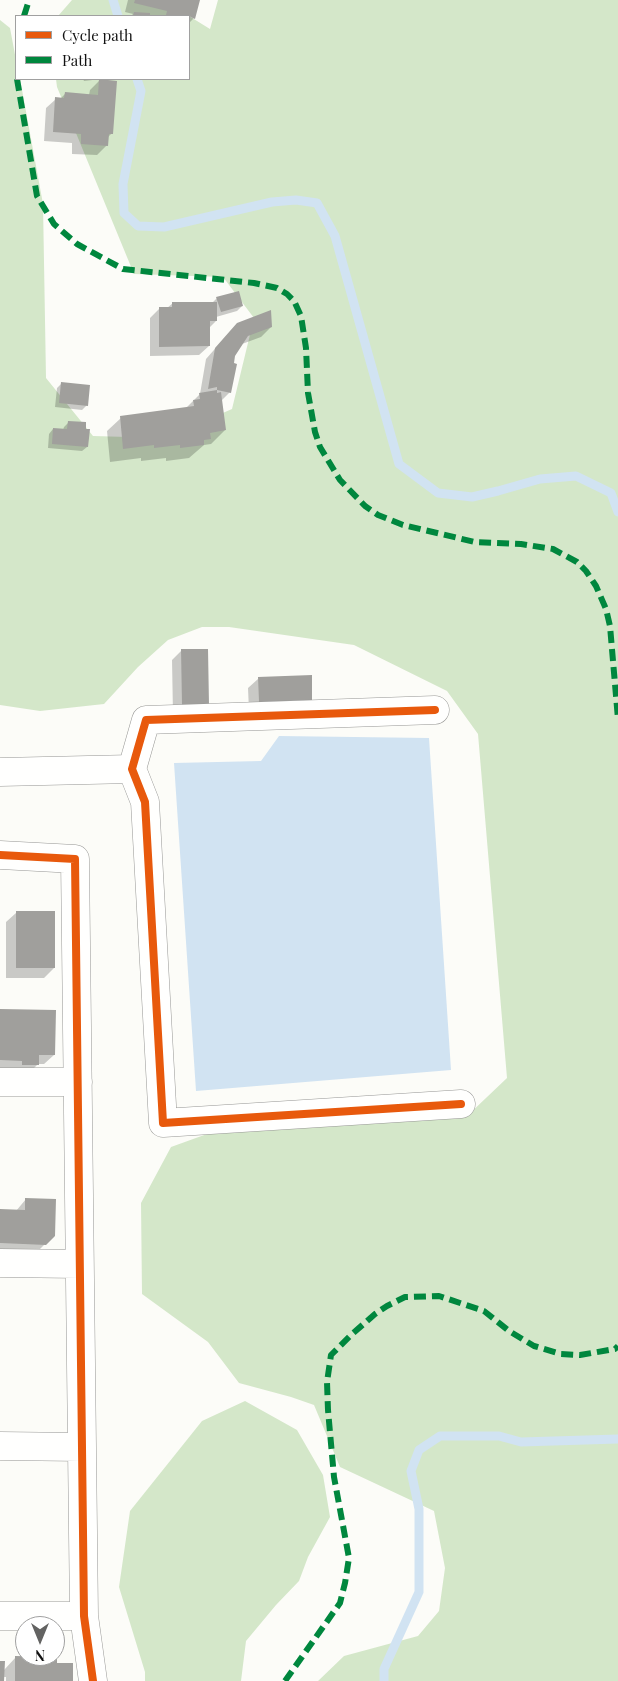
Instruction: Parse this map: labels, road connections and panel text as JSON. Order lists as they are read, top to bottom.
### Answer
{
  "legend": ["Cycle path", "Path"],
  "north": "bottom"
}
